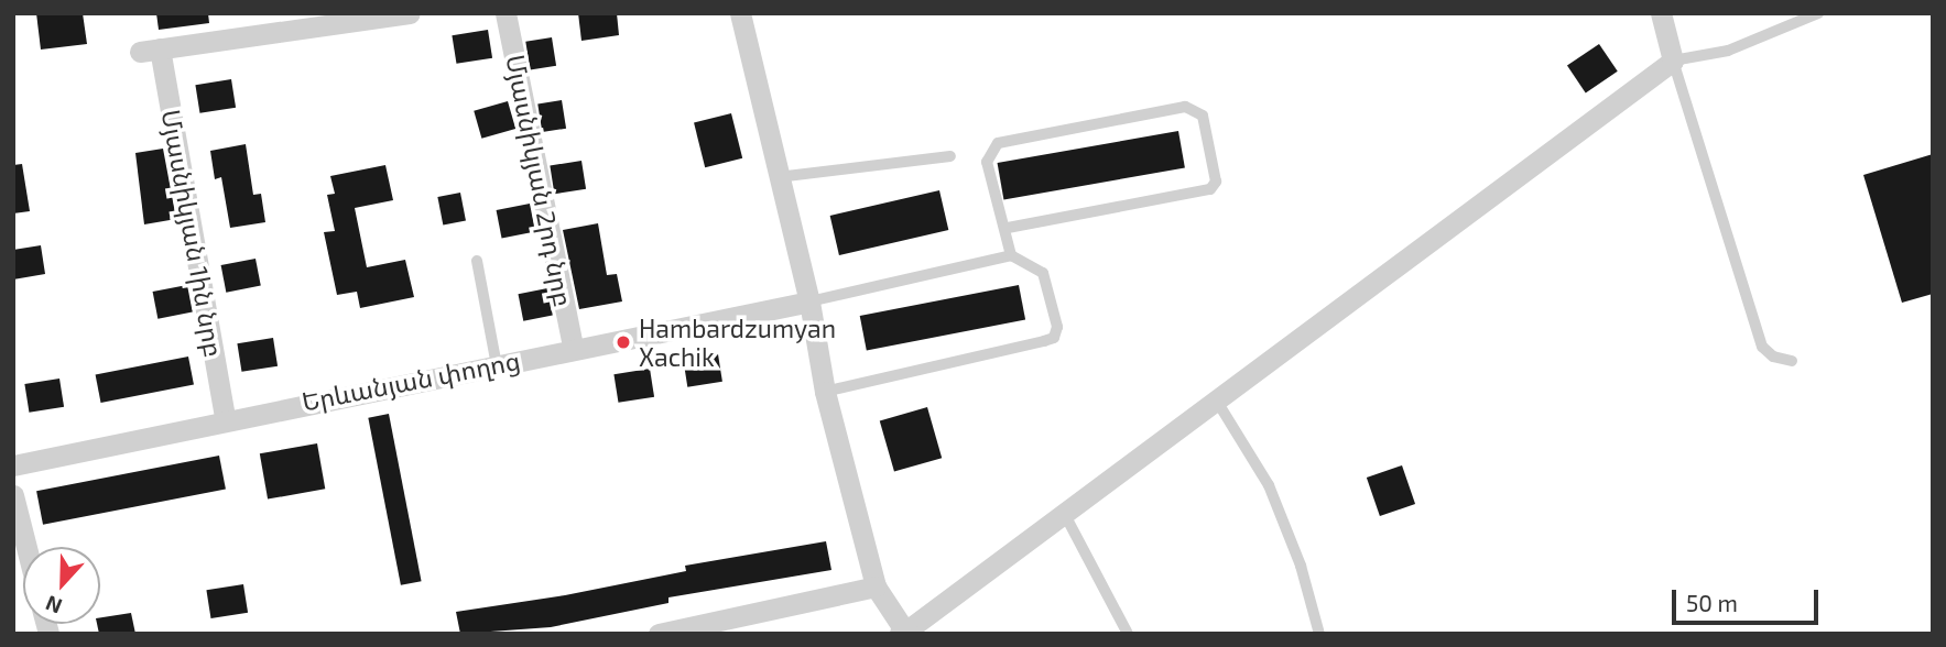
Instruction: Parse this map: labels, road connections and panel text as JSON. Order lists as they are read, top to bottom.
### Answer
{
  "streets": {
    "street": ["Մյասնիկյան 2րդ նրբ", "Մյասնիկյան 1ին նրբ", "Երևանյան փողոց"]
  },
  "crossings": [
    ["Մյասնիկյան 2րդ նրբ", "Երևանյան փողոց"],
    ["Մյասնիկյան 1ին նրբ", "Երևանյան փողոց"]
  ],
  "places": ["Hambardzumyan Xachik"],
  "scale_bar": "50 m",
  "north": "bottom"
}
